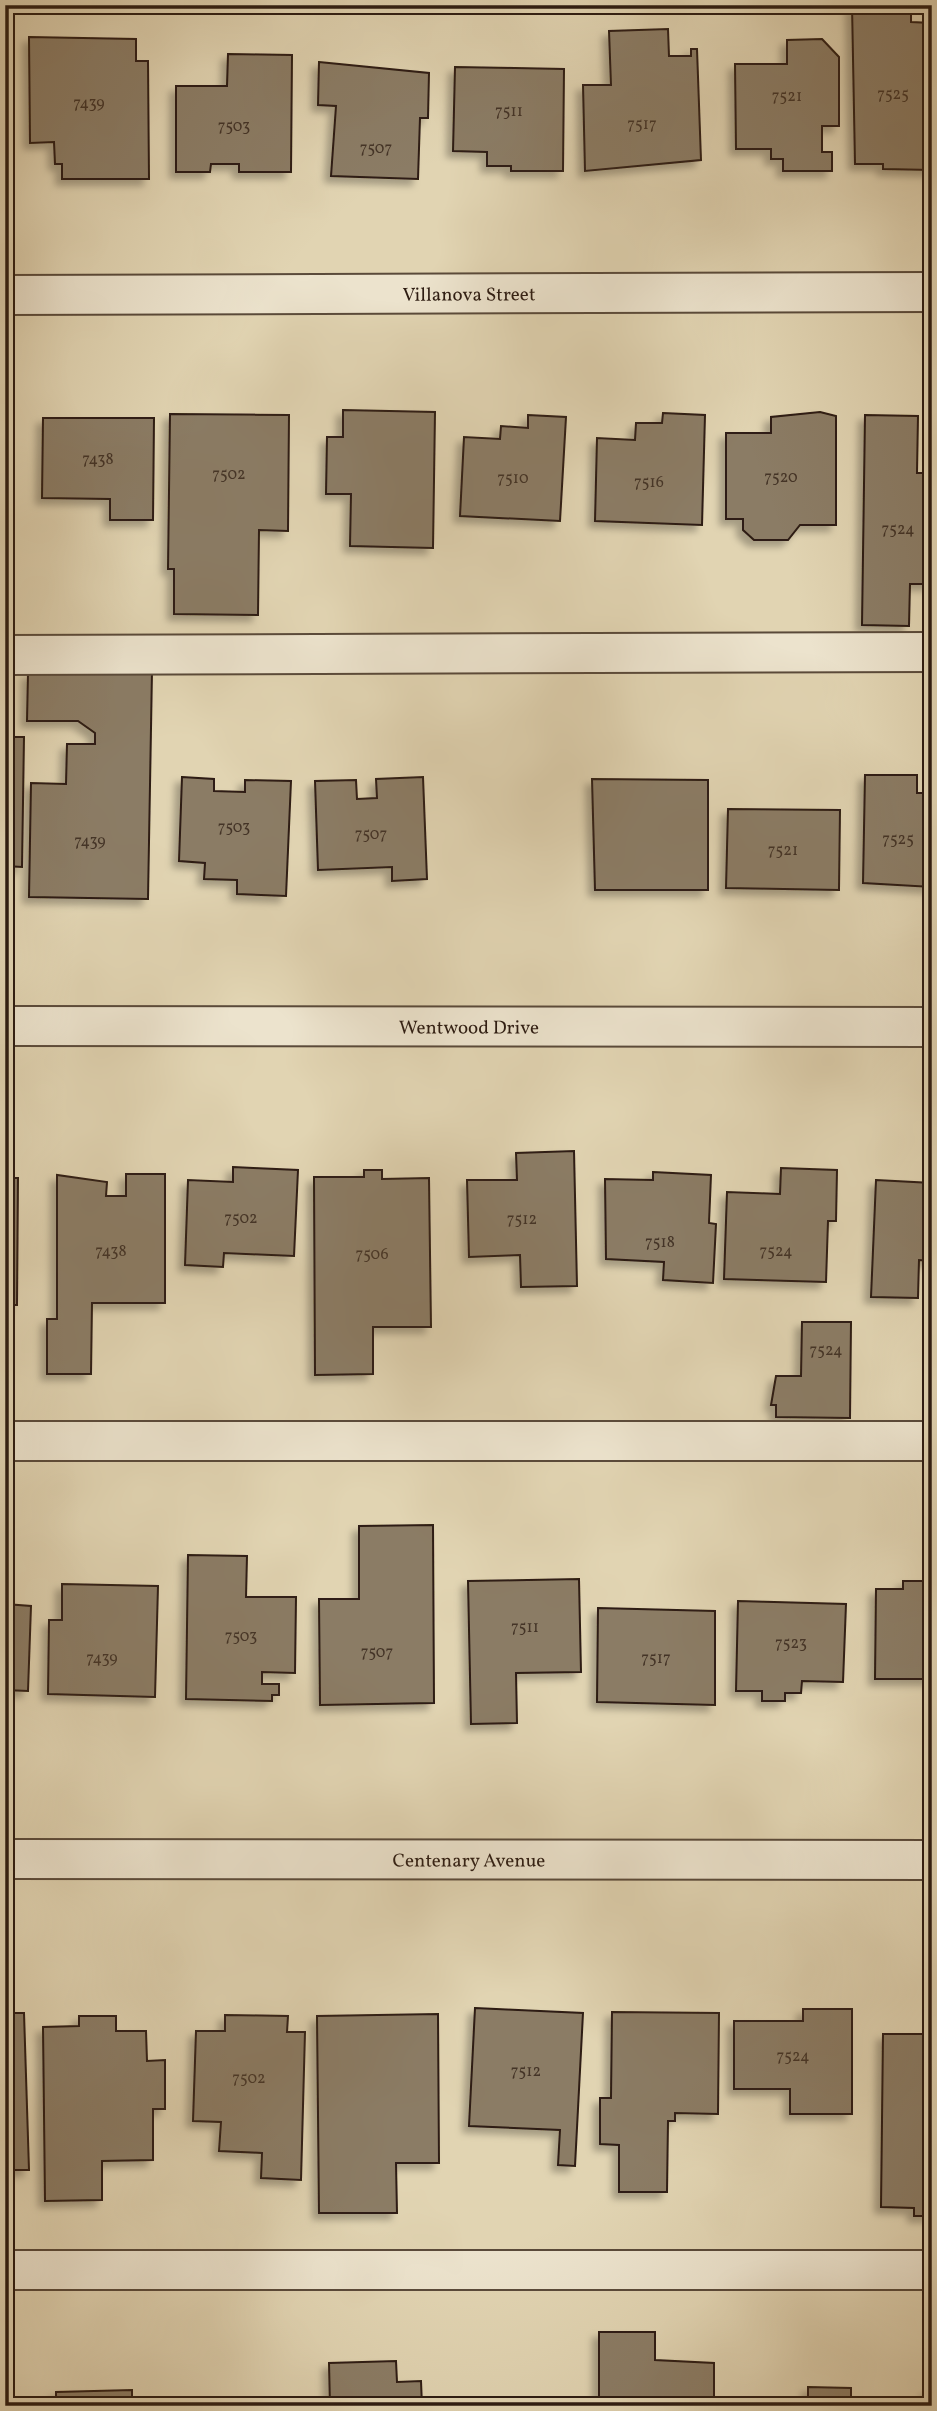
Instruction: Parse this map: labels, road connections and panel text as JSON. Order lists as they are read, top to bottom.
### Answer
{
  "streets": {
    "street": ["Villanova Street", "Wentwood Drive", "Centenary Avenue"]
  },
  "house_numbers": [
    "7525",
    "7521",
    "7439",
    "7511",
    "7517",
    "7503",
    "7507",
    "7438",
    "7502",
    "7520",
    "7510",
    "7516",
    "7524",
    "7503",
    "7507",
    "7525",
    "7439",
    "7521",
    "7502",
    "7512",
    "7518",
    "7438",
    "7524",
    "7506",
    "7524",
    "7511",
    "7503",
    "7523",
    "7507",
    "7439",
    "7517",
    "7524",
    "7512",
    "7502"
  ]
}
